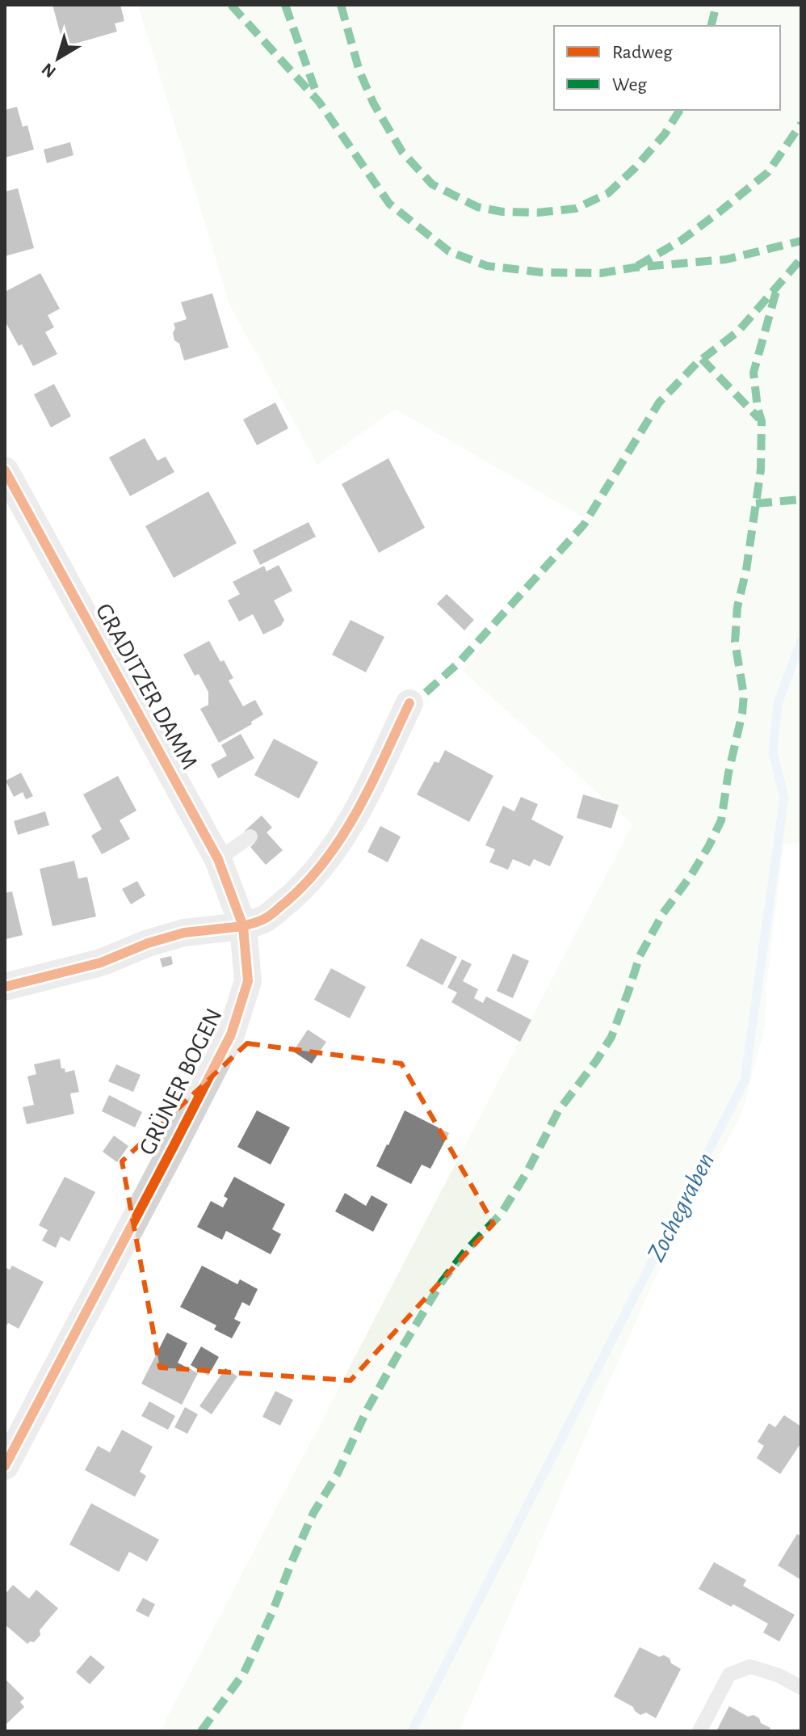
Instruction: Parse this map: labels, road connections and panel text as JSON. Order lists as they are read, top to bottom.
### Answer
{
  "streets": {
    "street": ["GRADITZER DAMM", "GRÜNER BOGEN"]
  },
  "crossings": [
    ["GRADITZER DAMM", "GRÜNER BOGEN"]
  ],
  "water": ["Zochegraben"],
  "legend": ["Radweg", "Weg"],
  "north": "bottom left"
}
